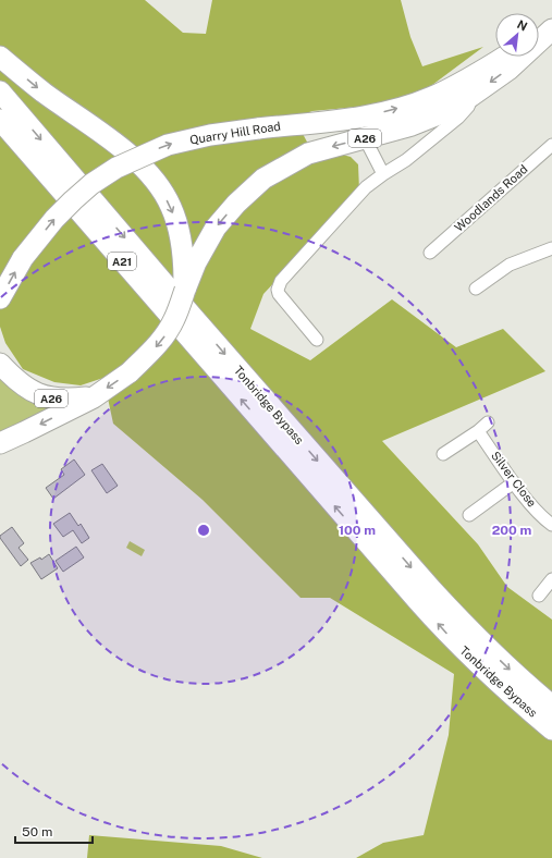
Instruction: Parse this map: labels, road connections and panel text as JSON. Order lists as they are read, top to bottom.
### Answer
{
  "streets": {
    "highway": [
      "Quarry Hill Road",
      "A26",
      "A21",
      "Tonbridge Bypass"
    ],
    "street": ["Woodlands Road", "Silver Close"]
  },
  "scale_bar": "50 m",
  "north": "top right",
  "rings": ["100 m", "200 m"]
}
